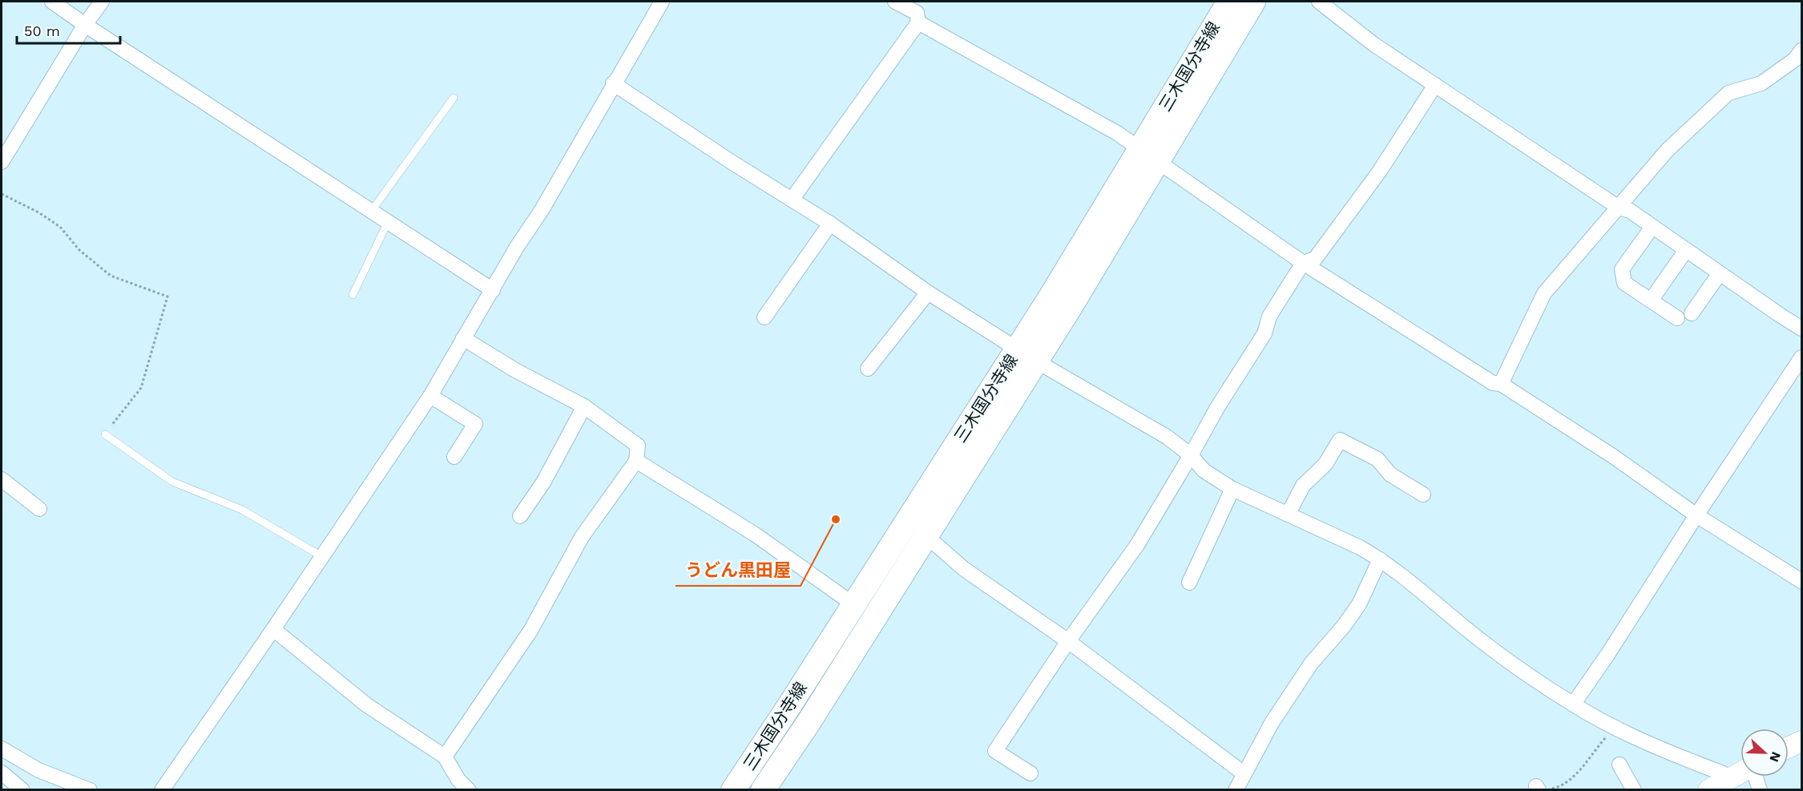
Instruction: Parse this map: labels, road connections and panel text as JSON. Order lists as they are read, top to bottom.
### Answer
{
  "streets": {
    "main road": ["三木国分寺線"]
  },
  "places": ["うどん黒田屋"],
  "scale_bar": "50 m",
  "north": "right"
}
